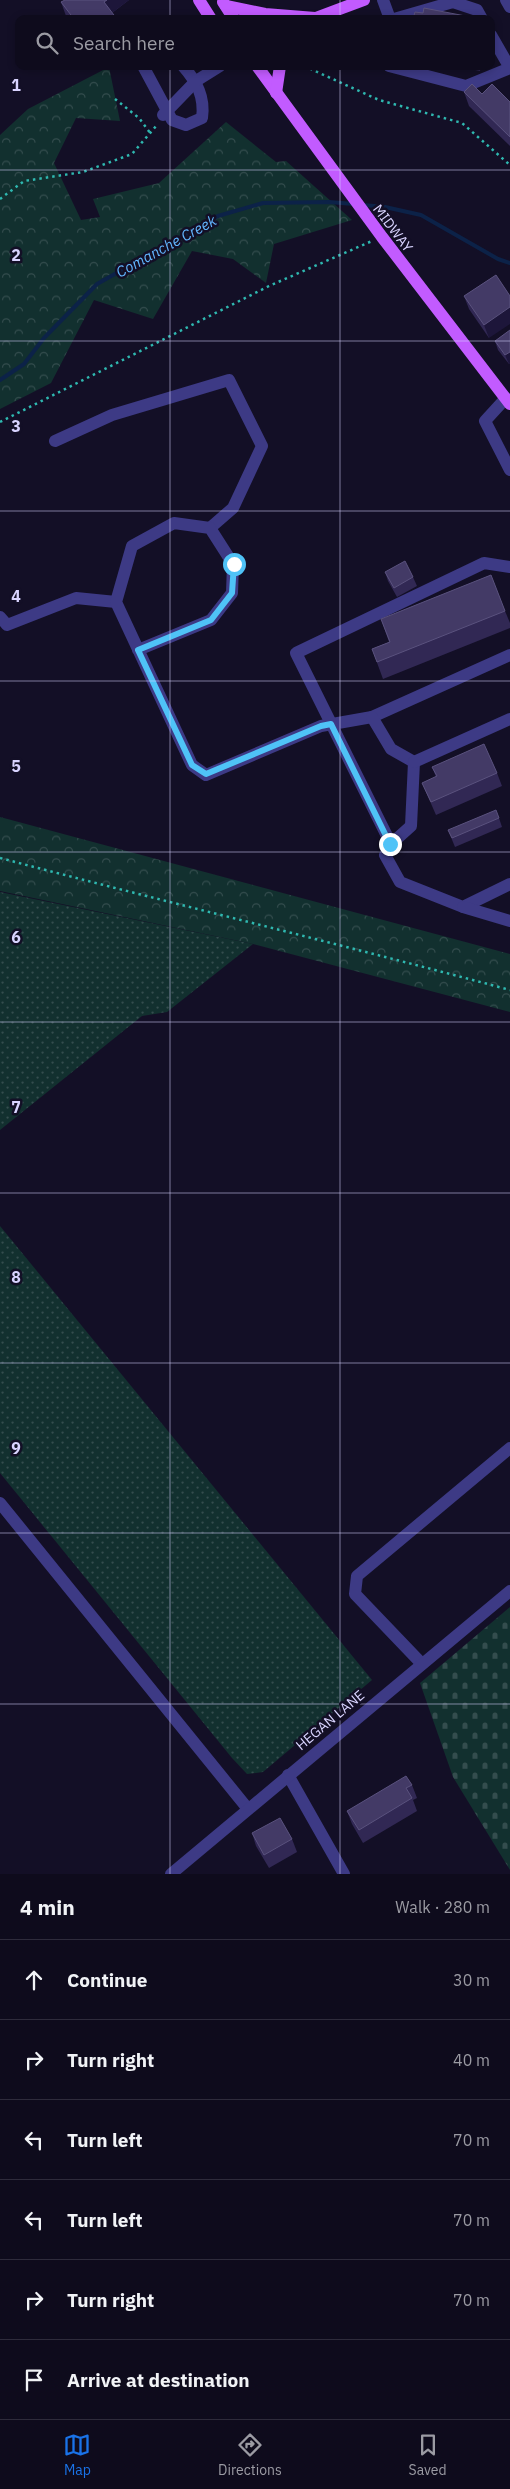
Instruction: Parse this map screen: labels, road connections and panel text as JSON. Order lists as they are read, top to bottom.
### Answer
{
  "streets": {
    "main road": ["MIDWAY"],
    "street": ["HEGAN LANE"]
  },
  "water": ["Comanche Creek"],
  "page": {
    "search": "Search here",
    "heading": ["4 min", "Walk · 280 m"],
    "list": [
      ["Continue", "30 m"],
      ["Turn right", "40 m"],
      ["Turn left", "70 m"],
      ["Turn left", "70 m"],
      ["Turn right", "70 m"],
      "Arrive at destination"
    ],
    "nav": ["Map", "Directions", "Saved"]
  },
  "grid": {
    "rows": [
      "1",
      "2",
      "3",
      "4",
      "5",
      "6",
      "7",
      "8",
      "9"
    ]
  }
}
